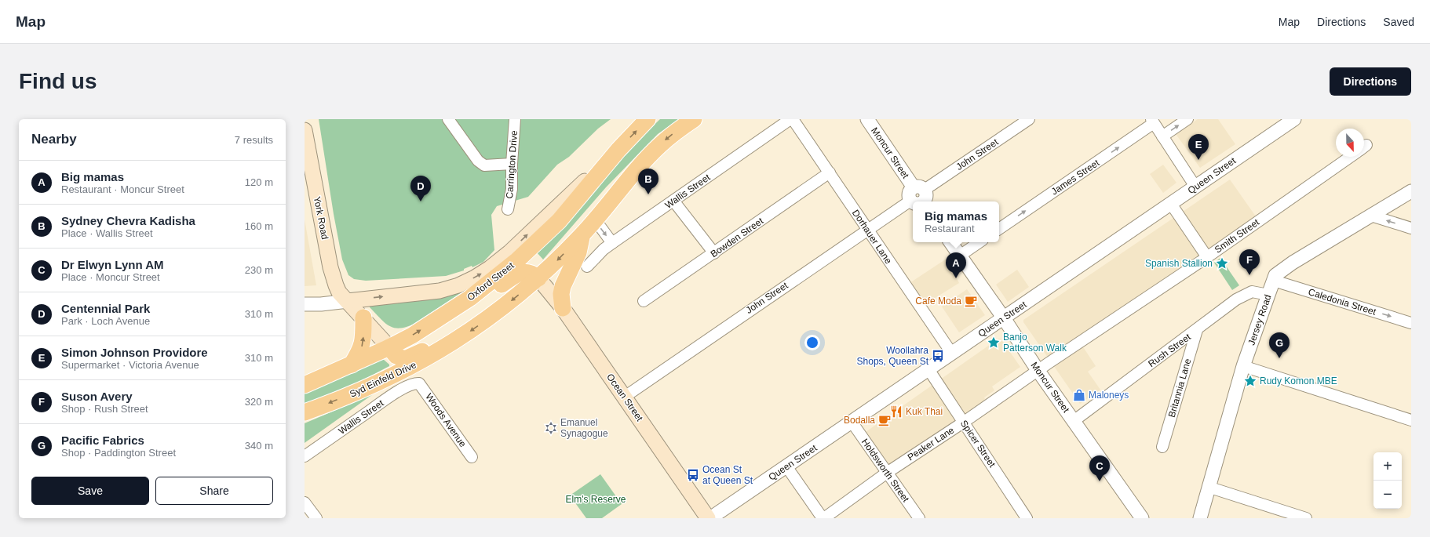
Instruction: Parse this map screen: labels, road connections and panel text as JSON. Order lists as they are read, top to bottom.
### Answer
{
  "streets": {
    "main road": [
      "York Road",
      "Oxford Street",
      "Syd Einfeld Drive",
      "Ocean Street"
    ],
    "street": [
      "Moncur Street",
      "John Street",
      "Carrington Drive",
      "Queen Street",
      "James Street",
      "Wallis Street",
      "Smith Street",
      "Dorhauer Lane",
      "Bowden Street",
      "Caledonia Street",
      "Jersey Road",
      "Rush Street",
      "Britannia Lane",
      "Woods Avenue",
      "Peaker Lane",
      "Spicer Street",
      "Holdsworth Street"
    ]
  },
  "crossings": [
    ["Moncur Street", "John Street"],
    ["Moncur Street", "Queen Street"],
    ["Moncur Street", "Smith Street"],
    ["Moncur Street", "Rush Street"],
    ["Moncur Street", "Peaker Lane"],
    ["John Street", "Dorhauer Lane"],
    ["John Street", "Ocean Street"],
    ["Queen Street", "Dorhauer Lane"],
    ["Queen Street", "Spicer Street"],
    ["Queen Street", "Holdsworth Street"],
    ["Wallis Street", "Dorhauer Lane"],
    ["Wallis Street", "Woods Avenue"],
    ["Smith Street", "Peaker Lane"],
    ["Dorhauer Lane", "Bowden Street"],
    ["Caledonia Street", "Jersey Road"],
    ["Jersey Road", "Rush Street"],
    ["Rush Street", "Britannia Lane"],
    ["Peaker Lane", "Spicer Street"],
    ["Peaker Lane", "Holdsworth Street"]
  ],
  "one_way": ["James Street"],
  "parks": ["Elm's Reserve"],
  "places": {
    "place": ["Spanish Stallion", "Banjo Patterson Walk", "Rudy Komon MBE"],
    "cafe": ["Cafe Moda", "Bodalla"],
    "bus stop": ["Woollahra Shops, Queen St", "Ocean St at Queen St"],
    "shop": ["Maloneys"],
    "restaurant": ["Kuk Thai"],
    "synagogue": ["Emanuel Synagogue"]
  },
  "north": "bottom",
  "page": {
    "header": "Map",
    "nav": ["Map", "Directions", "Saved"],
    "buttons": [
      "Directions",
      ["Save", "Share"]
    ],
    "title": "Find us",
    "heading": ["Nearby", "7 results"],
    "pins": [
      "E",
      "B",
      "D",
      "F",
      "A",
      "G",
      "C"
    ],
    "list": [
      {
        "mark": "A",
        "name": "Big mamas",
        "note": "Restaurant · Moncur Street",
        "value": "120 m"
      },
      {
        "mark": "B",
        "name": "Sydney Chevra Kadisha",
        "note": "Place · Wallis Street",
        "value": "160 m"
      },
      {
        "mark": "C",
        "name": "Dr Elwyn Lynn AM",
        "note": "Place · Moncur Street",
        "value": "230 m"
      },
      {
        "mark": "D",
        "name": "Centennial Park",
        "note": "Park · Loch Avenue",
        "value": "310 m"
      },
      {
        "mark": "E",
        "name": "Simon Johnson Providore",
        "note": "Supermarket · Victoria Avenue",
        "value": "310 m"
      },
      {
        "mark": "F",
        "name": "Suson Avery",
        "note": "Shop · Rush Street",
        "value": "320 m"
      },
      {
        "mark": "G",
        "name": "Pacific Fabrics",
        "note": "Shop · Paddington Street",
        "value": "340 m"
      }
    ],
    "popup": ["Big mamas", "Restaurant"],
    "map_buttons": ["+", "−"]
  }
}
